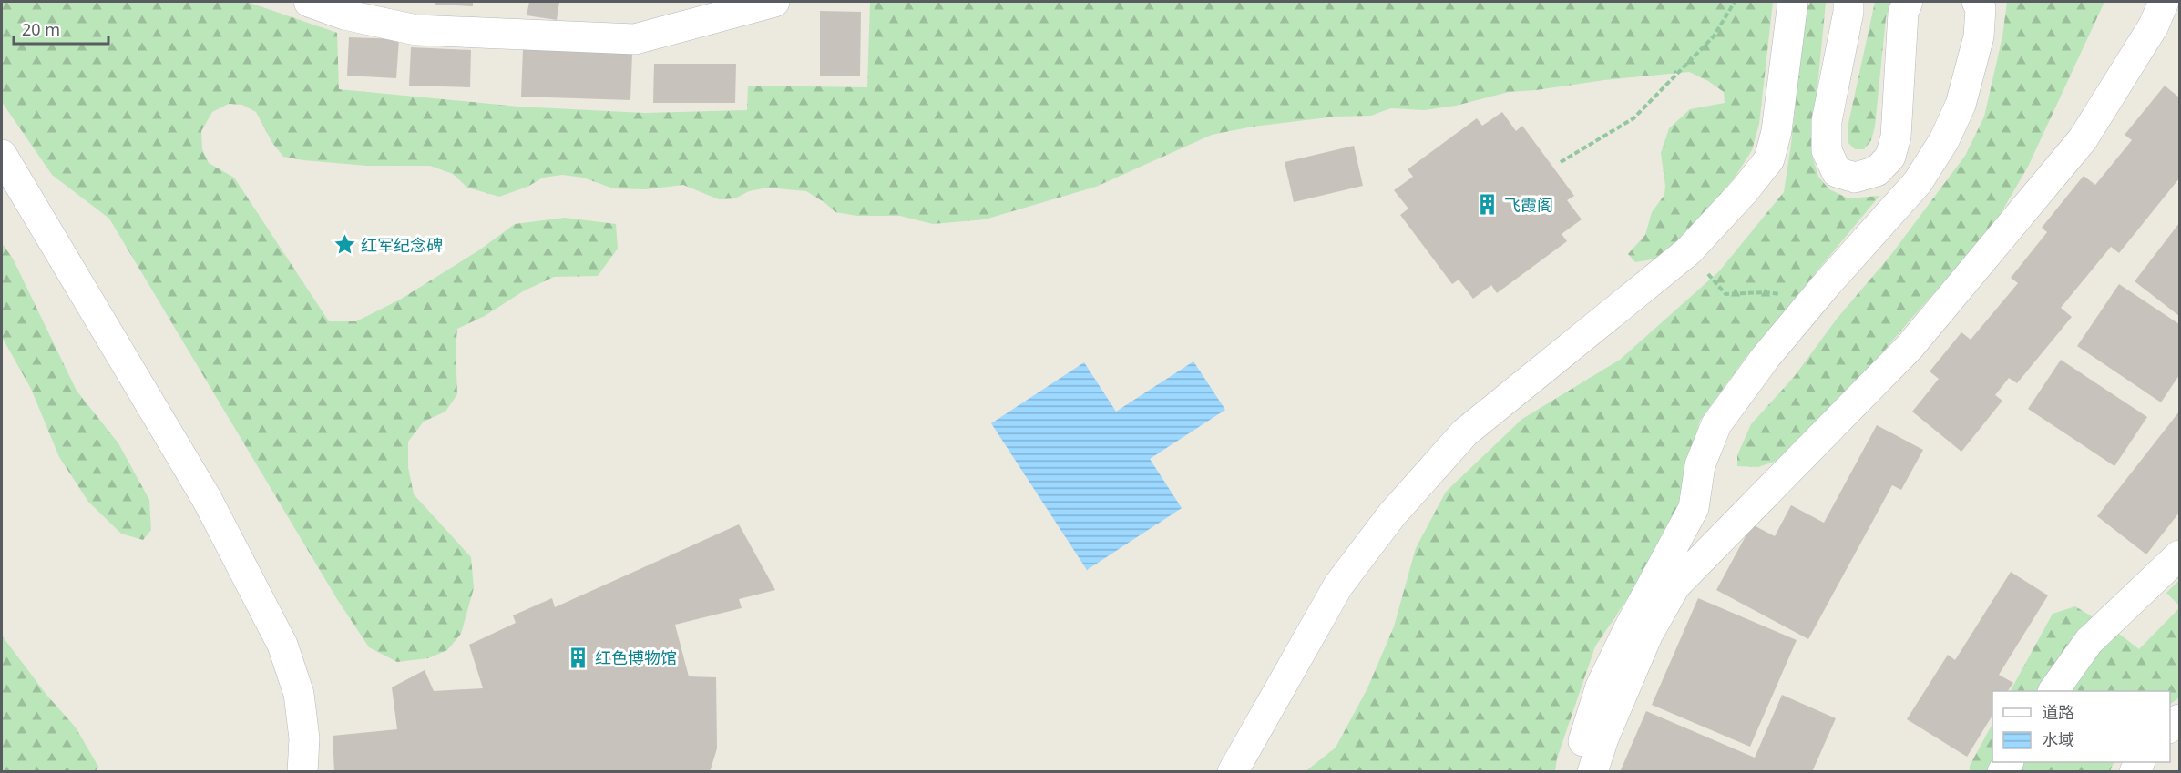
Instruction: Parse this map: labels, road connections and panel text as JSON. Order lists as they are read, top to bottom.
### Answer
{
  "places": {
    "building": ["飞霞阁", "红色博物馆"],
    "place": ["红军纪念碑"]
  },
  "legend": ["道路", "水域"],
  "scale_bar": "20 m"
}
